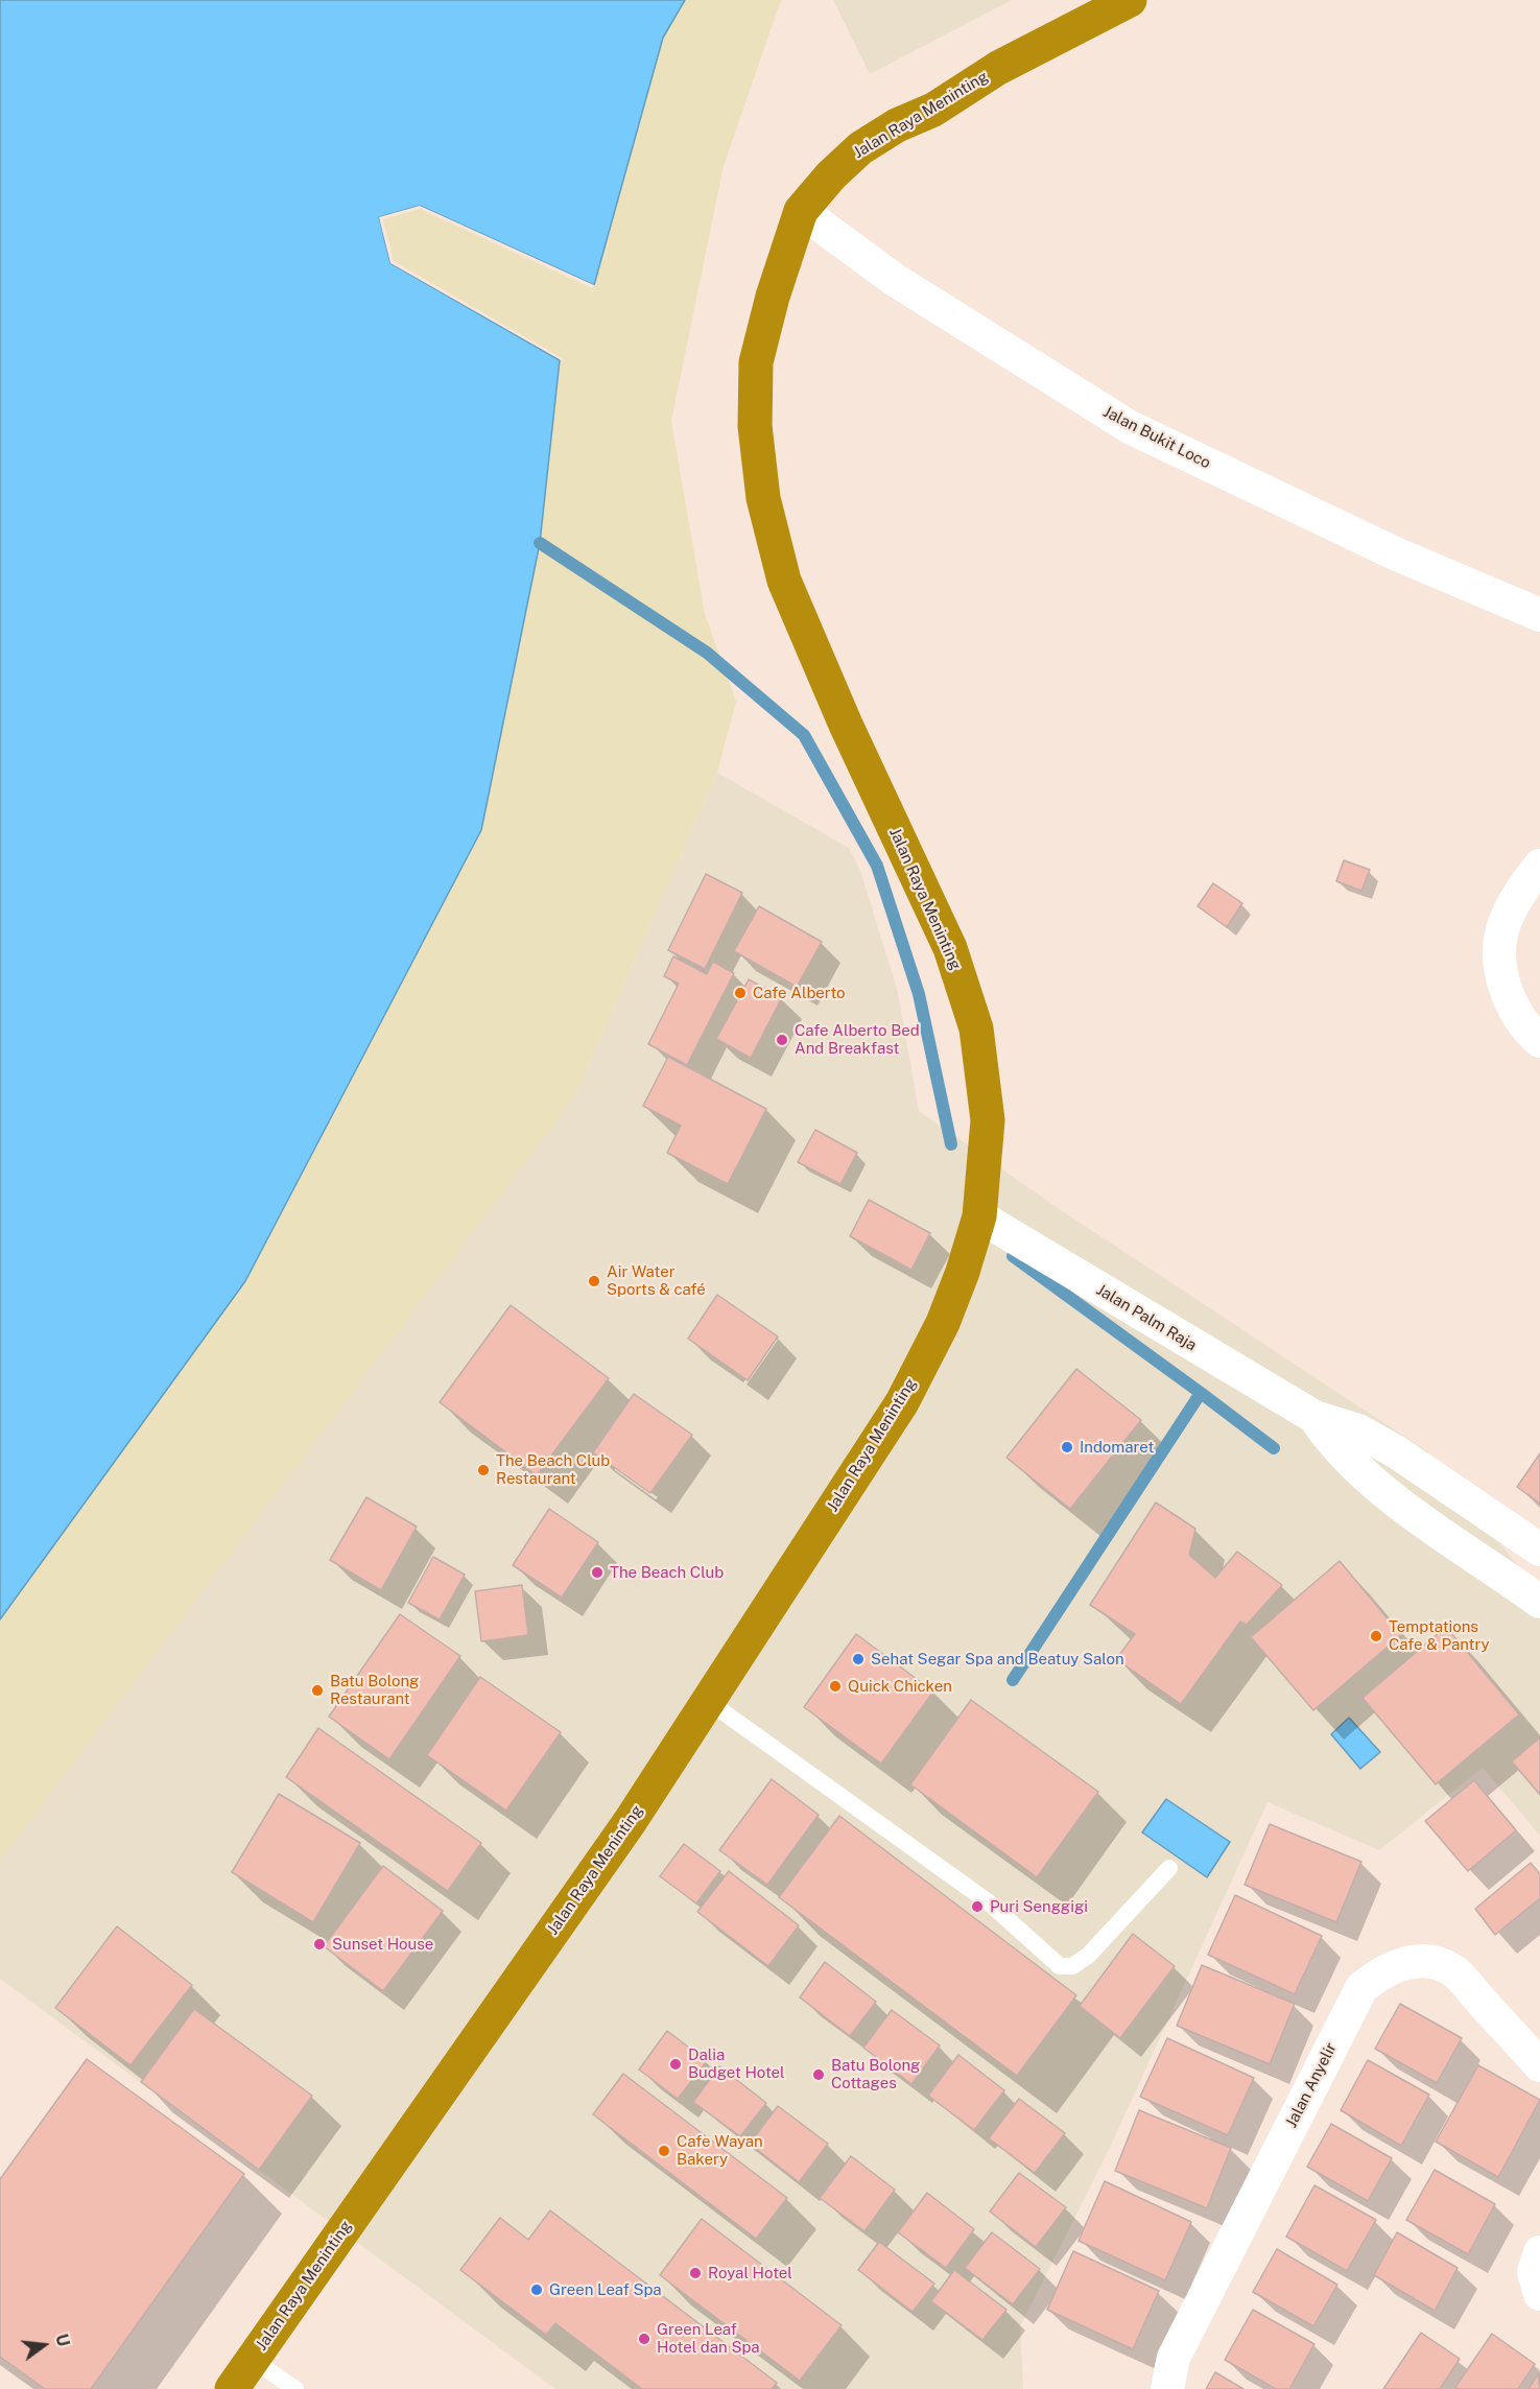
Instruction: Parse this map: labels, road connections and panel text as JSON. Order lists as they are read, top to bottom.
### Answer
{
  "streets": {
    "highway": ["Jalan Raya Meninting"],
    "street": ["Jalan Bukit Loco", "Jalan Palm Raja", "Jalan Anyelir"]
  },
  "crossings": [
    ["Jalan Raya Meninting", "Jalan Bukit Loco"],
    ["Jalan Raya Meninting", "Jalan Palm Raja"]
  ],
  "places": [
    "Cafe Alberto",
    "Cafe Alberto Bed And Breakfast",
    "Air Water Sports & café",
    "Indomaret",
    "The Beach Club Restaurant",
    "The Beach Club",
    "Temptations Cafe & Pantry",
    "Sehat Segar Spa and Beatuy Salon",
    "Quick Chicken",
    "Batu Bolong Restaurant",
    "Puri Senggigi",
    "Sunset House",
    "Dalia Budget Hotel",
    "Batu Bolong Cottages",
    "Cafe Wayan Bakery",
    "Royal Hotel",
    "Green Leaf Spa",
    "Green Leaf Hotel dan Spa"
  ],
  "north": "right"
}
